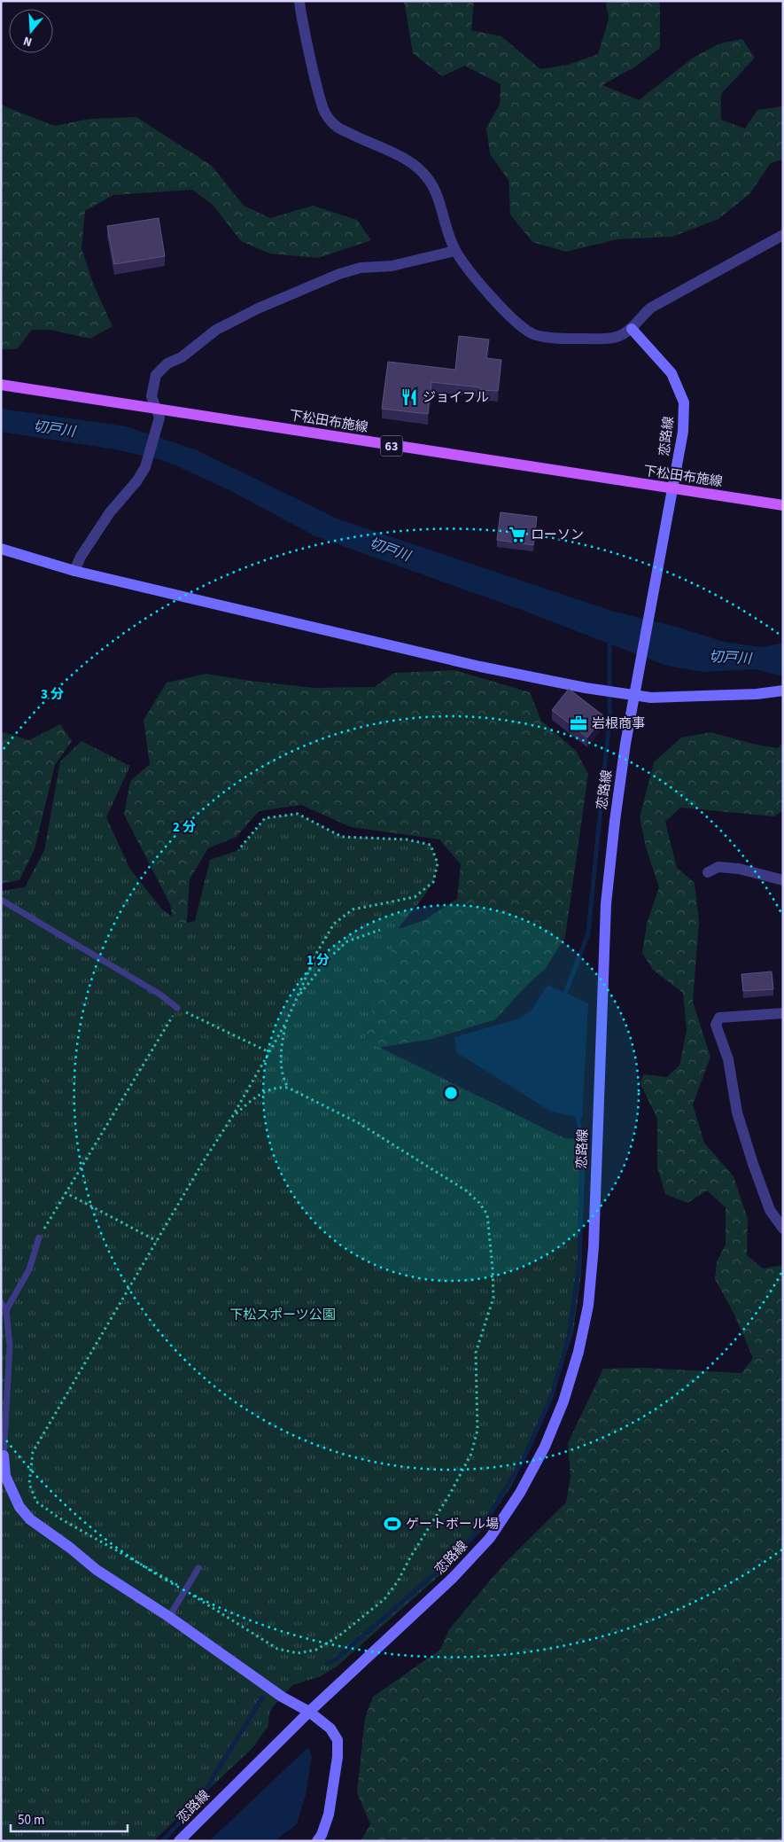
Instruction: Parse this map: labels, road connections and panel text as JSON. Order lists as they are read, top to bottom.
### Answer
{
  "streets": {
    "main road": ["下松田布施線", "63"],
    "street": ["恋路線"]
  },
  "crossings": [
    ["下松田布施線", "恋路線"]
  ],
  "water": ["切戸川"],
  "parks": ["下松スポーツ公園"],
  "places": {
    "restaurant": ["ジョイフル"],
    "supermarket": ["ローソン"],
    "office": ["岩根商事"],
    "sports": ["ゲートボール場"]
  },
  "scale_bar": "50 m",
  "north": "bottom",
  "rings": ["3 分", "2 分", "1 分"]
}
